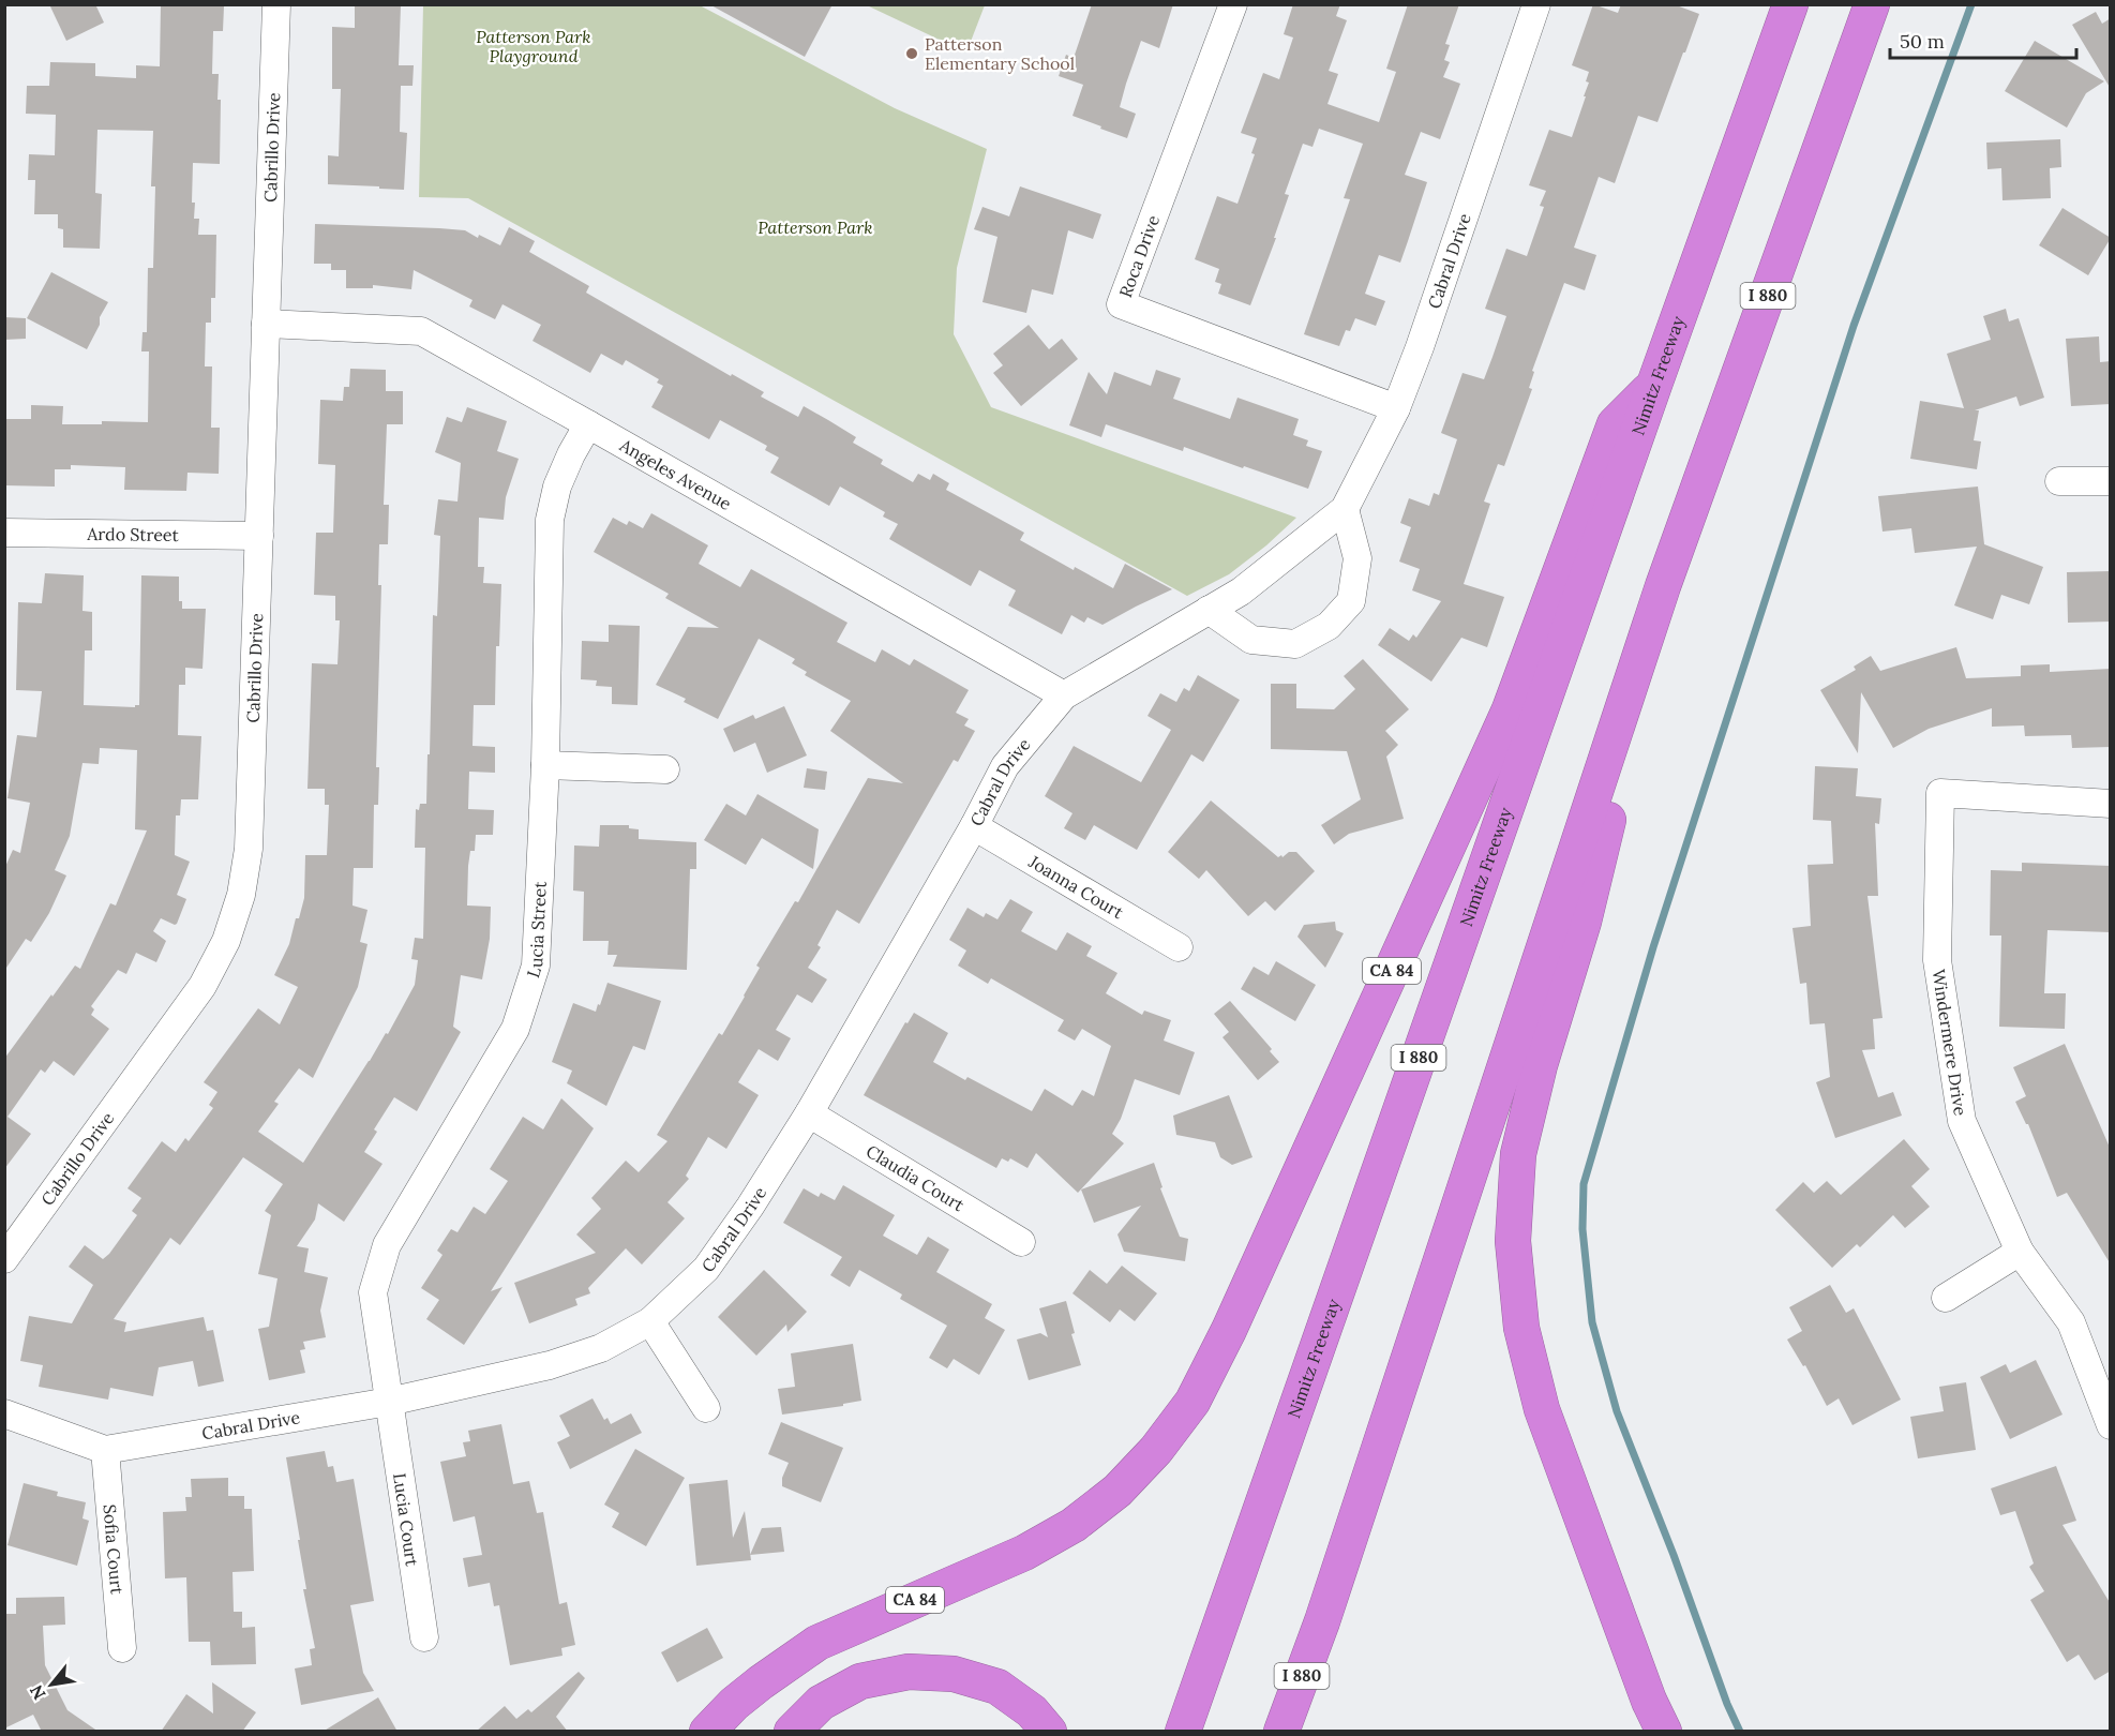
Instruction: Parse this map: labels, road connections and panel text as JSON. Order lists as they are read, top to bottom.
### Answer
{
  "streets": {
    "highway": ["I 880", "Nimitz Freeway", "CA 84"],
    "street": [
      "Cabrillo Drive",
      "Roca Drive",
      "Cabral Drive",
      "Angeles Avenue",
      "Ardo Street",
      "Joanna Court",
      "Lucia Street",
      "Windermere Drive",
      "Claudia Court",
      "Lucia Court",
      "Sofia Court"
    ]
  },
  "crossings": [
    ["Cabrillo Drive", "Angeles Avenue"],
    ["Cabrillo Drive", "Ardo Street"],
    ["Roca Drive", "Cabral Drive"],
    ["Cabral Drive", "Angeles Avenue"],
    ["Cabral Drive", "Joanna Court"],
    ["Cabral Drive", "Lucia Street"],
    ["Cabral Drive", "Claudia Court"],
    ["Cabral Drive", "Lucia Court"],
    ["Cabral Drive", "Sofia Court"],
    ["Nimitz Freeway", "CA 84"],
    ["Angeles Avenue", "Lucia Street"],
    ["Lucia Street", "Lucia Court"]
  ],
  "parks": ["Patterson Park Playground", "Patterson Park"],
  "places": ["Patterson Elementary School"],
  "scale_bar": "50 m",
  "north": "bottom left"
}
